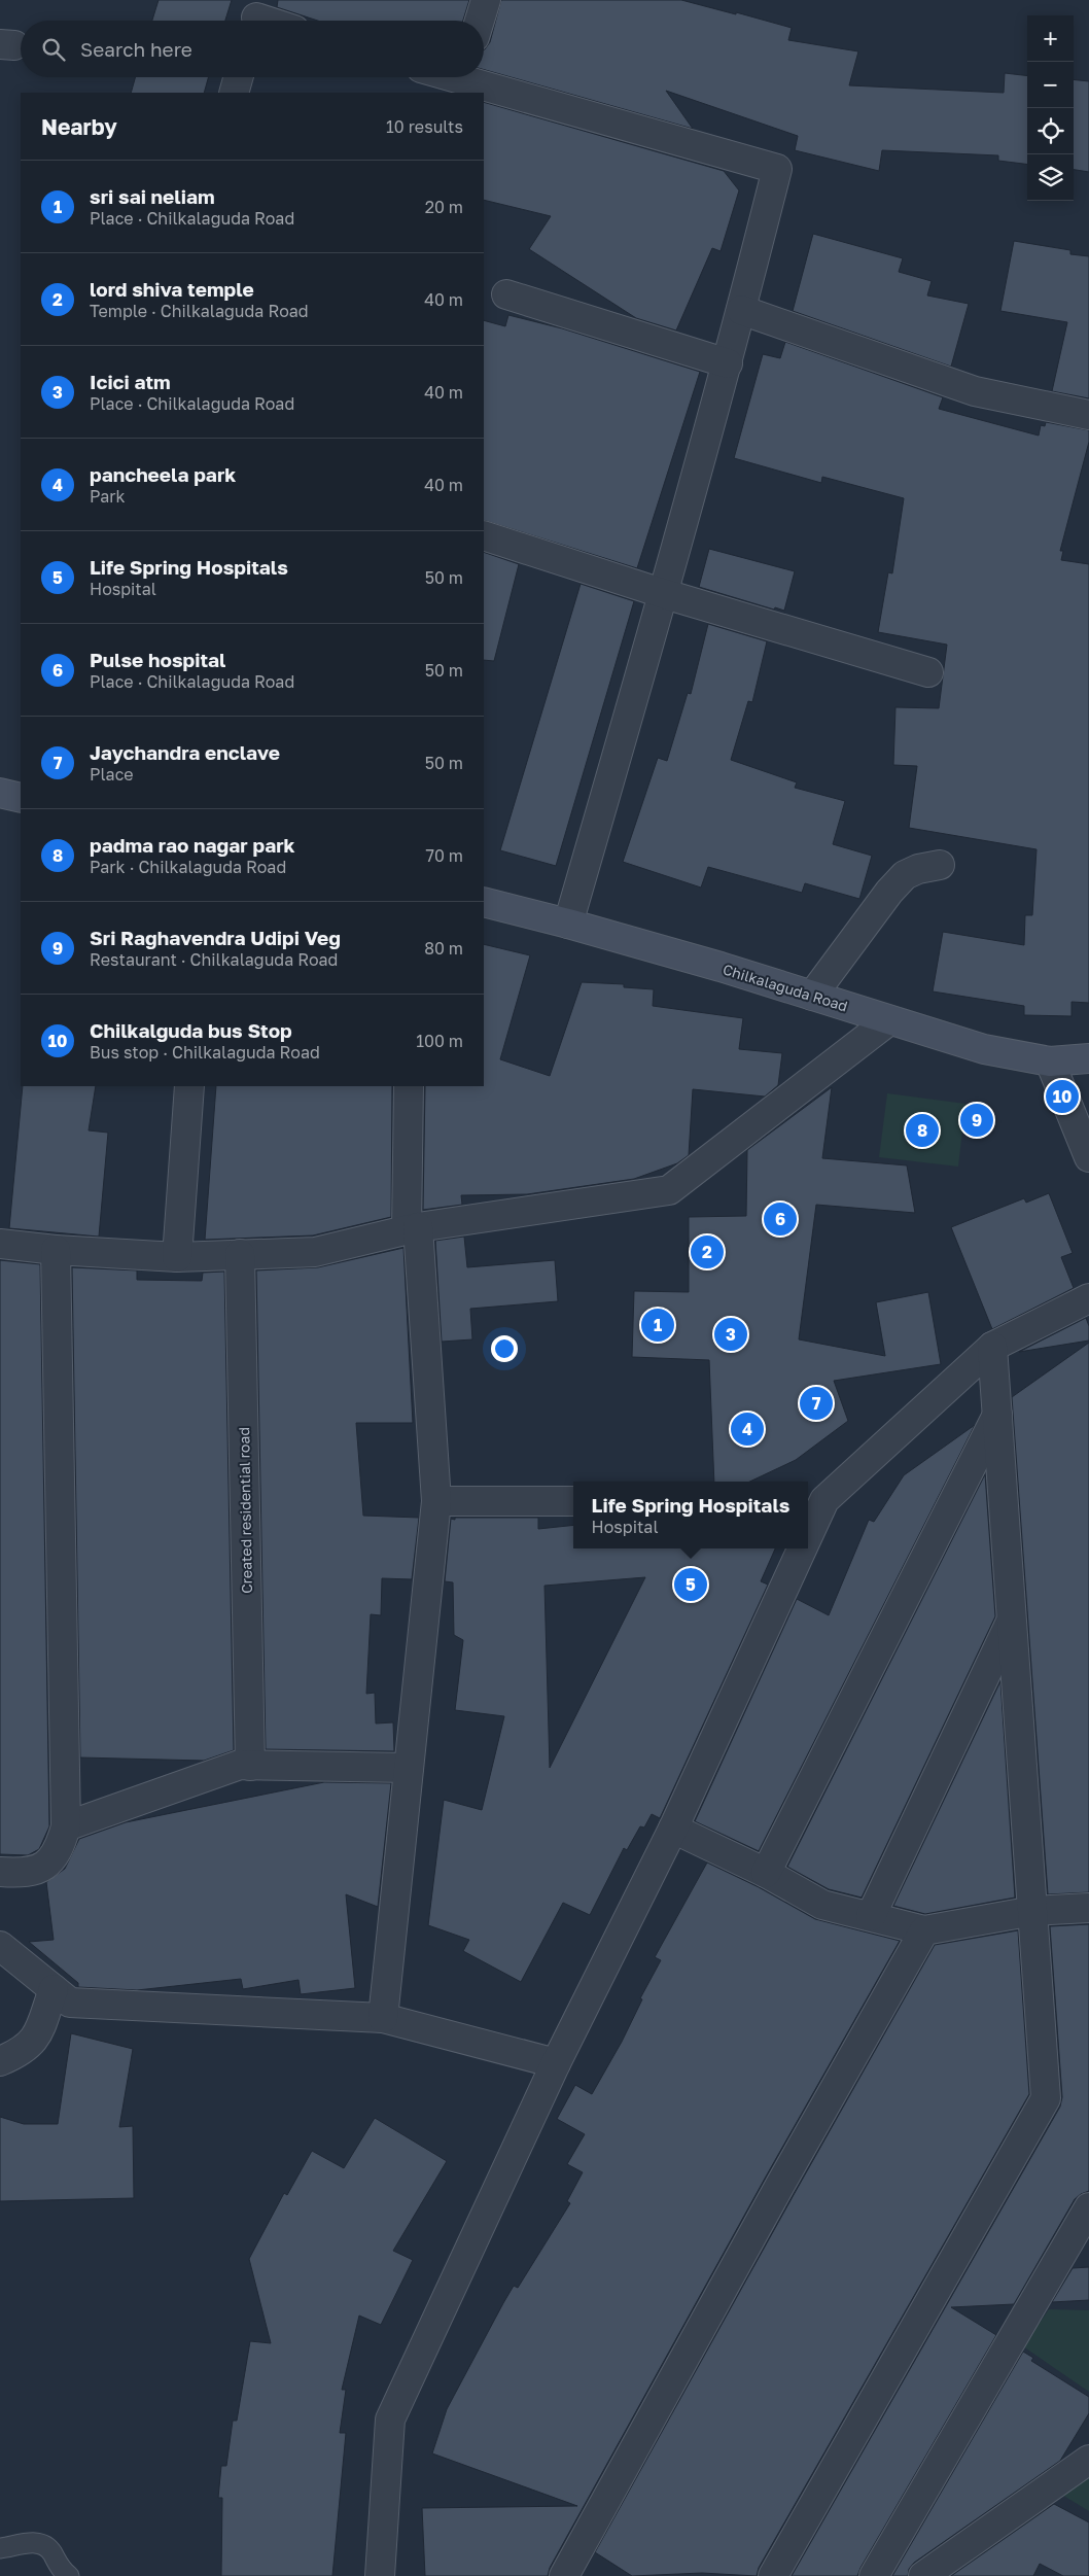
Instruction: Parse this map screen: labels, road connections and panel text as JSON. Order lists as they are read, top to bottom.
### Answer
{
  "streets": {
    "main road": ["Chilkalaguda Road"],
    "street": ["Created residential road"]
  },
  "page": {
    "map_buttons": ["+", "−"],
    "search": "Search here",
    "heading": ["Nearby", "10 results"],
    "list": [
      {
        "mark": "1",
        "name": "sri sai neliam",
        "note": "Place · Chilkalaguda Road",
        "value": "20 m"
      },
      {
        "mark": "2",
        "name": "lord shiva temple",
        "note": "Temple · Chilkalaguda Road",
        "value": "40 m"
      },
      {
        "mark": "3",
        "name": "Icici atm",
        "note": "Place · Chilkalaguda Road",
        "value": "40 m"
      },
      {
        "mark": "4",
        "name": "pancheela park",
        "note": "Park",
        "value": "40 m"
      },
      {
        "mark": "5",
        "name": "Life Spring Hospitals",
        "note": "Hospital",
        "value": "50 m"
      },
      {
        "mark": "6",
        "name": "Pulse hospital",
        "note": "Place · Chilkalaguda Road",
        "value": "50 m"
      },
      {
        "mark": "7",
        "name": "Jaychandra enclave",
        "note": "Place",
        "value": "50 m"
      },
      {
        "mark": "8",
        "name": "padma rao nagar park",
        "note": "Park · Chilkalaguda Road",
        "value": "70 m"
      },
      {
        "mark": "9",
        "name": "Sri Raghavendra Udipi Veg",
        "note": "Restaurant · Chilkalaguda Road",
        "value": "80 m"
      },
      {
        "mark": "10",
        "name": "Chilkalguda bus Stop",
        "note": "Bus stop · Chilkalaguda Road",
        "value": "100 m"
      }
    ],
    "pins": [
      "10",
      "9",
      "8",
      "6",
      "2",
      "1",
      "3",
      "7",
      "4",
      "5"
    ],
    "popup": ["Life Spring Hospitals", "Hospital"]
  }
}
